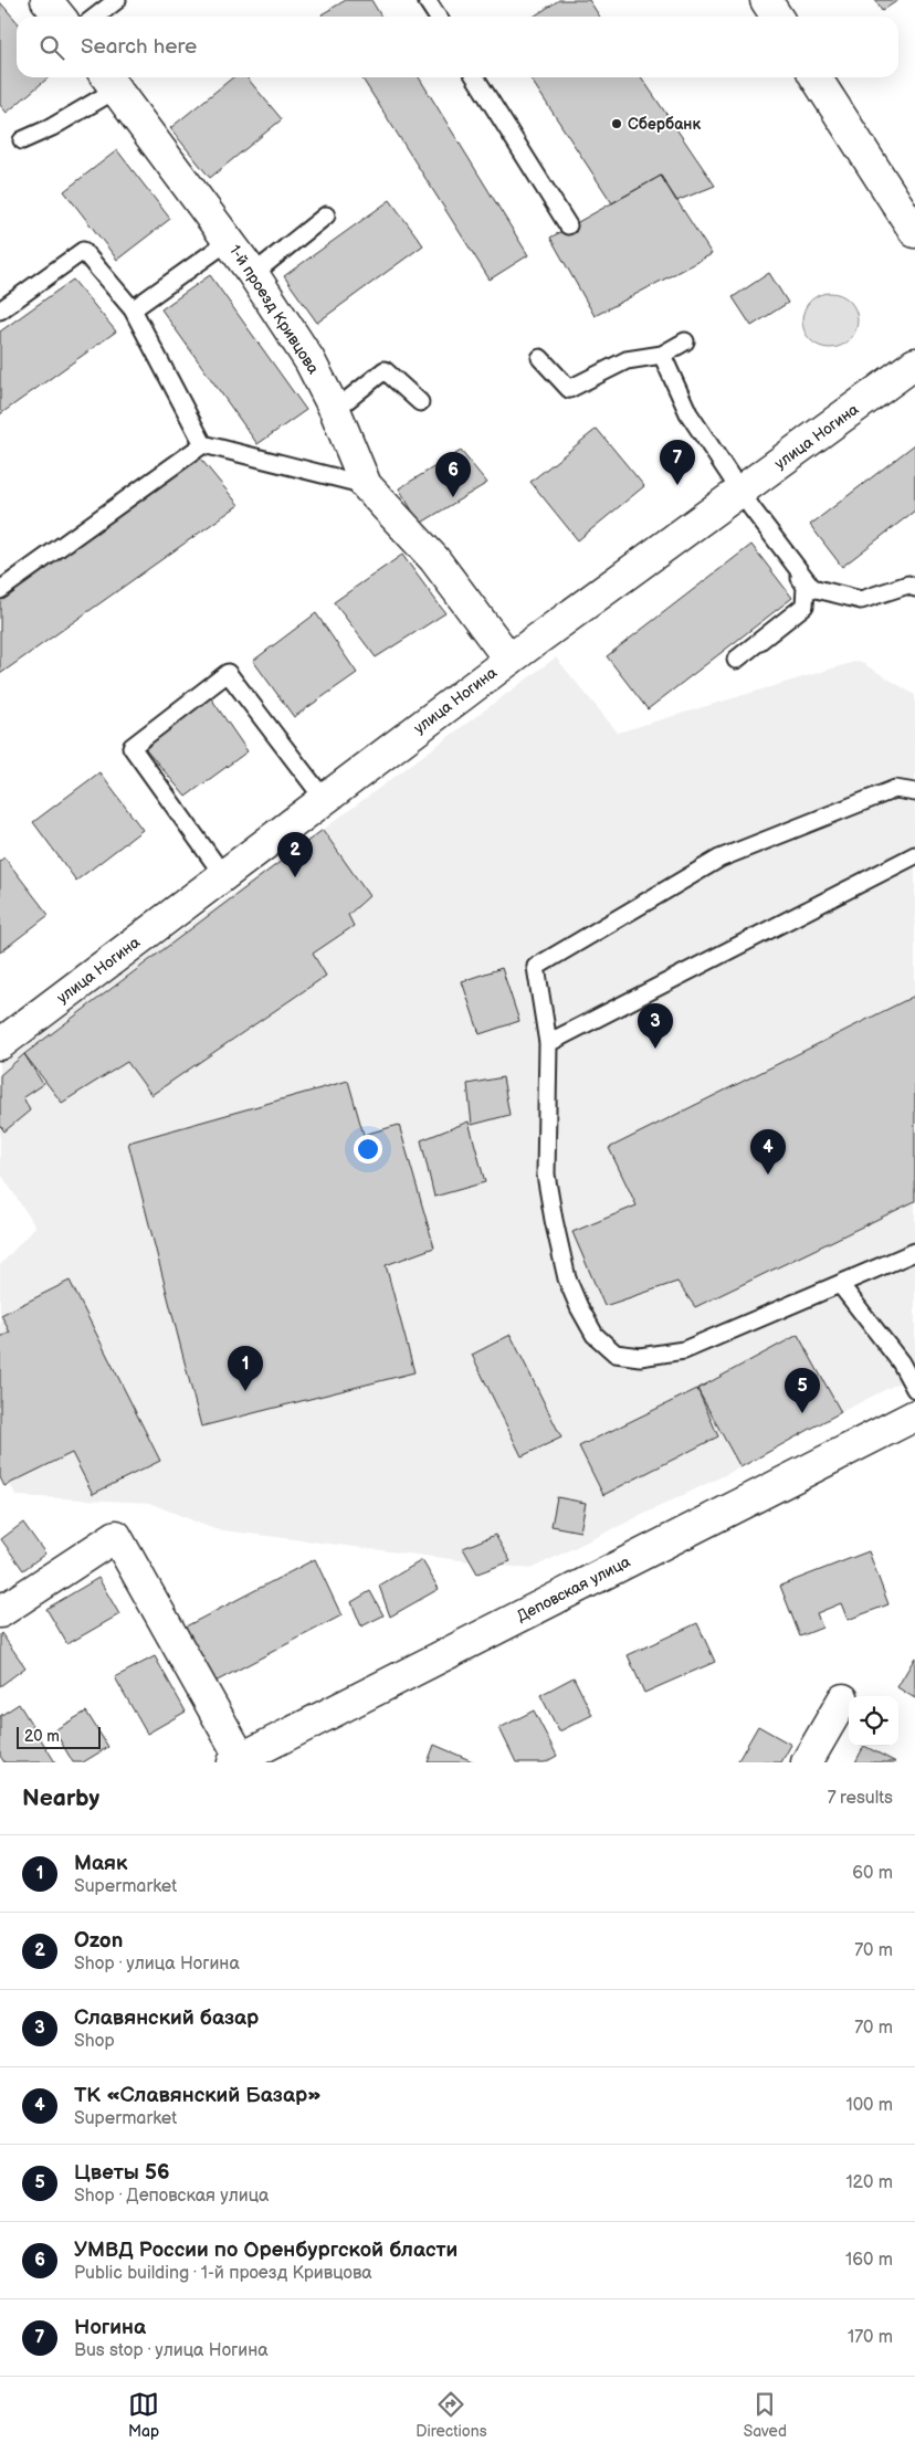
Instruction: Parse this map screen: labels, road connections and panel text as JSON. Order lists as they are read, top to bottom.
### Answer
{
  "streets": {
    "street": ["1-й проезд Кривцова", "улица Ногина", "Деповская улица"]
  },
  "crossings": [
    ["1-й проезд Кривцова", "улица Ногина"]
  ],
  "places": ["Сбербанк"],
  "scale_bar": "20 m",
  "page": {
    "search": "Search here",
    "pins": [
      "7",
      "6",
      "2",
      "3",
      "4",
      "1",
      "5"
    ],
    "scale": "20 m",
    "heading": ["Nearby", "7 results"],
    "list": [
      {
        "mark": "1",
        "name": "Маяк",
        "note": "Supermarket",
        "value": "60 m"
      },
      {
        "mark": "2",
        "name": "Ozon",
        "note": "Shop · улица Ногина",
        "value": "70 m"
      },
      {
        "mark": "3",
        "name": "Славянский базар",
        "note": "Shop",
        "value": "70 m"
      },
      {
        "mark": "4",
        "name": "ТК «Славянский Базар»",
        "note": "Supermarket",
        "value": "100 m"
      },
      {
        "mark": "5",
        "name": "Цветы 56",
        "note": "Shop · Деповская улица",
        "value": "120 m"
      },
      {
        "mark": "6",
        "name": "УМВД России по Оренбургской бласти",
        "note": "Public building · 1-й проезд Кривцова",
        "value": "160 m"
      },
      {
        "mark": "7",
        "name": "Ногина",
        "note": "Bus stop · улица Ногина",
        "value": "170 m"
      }
    ],
    "nav": ["Map", "Directions", "Saved"]
  }
}
